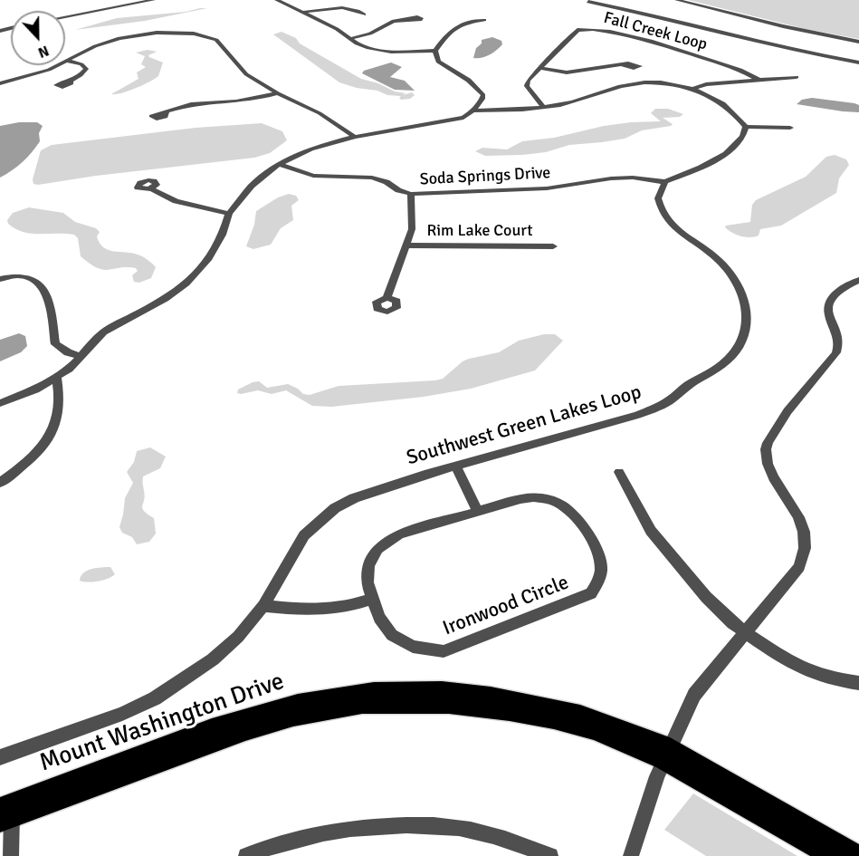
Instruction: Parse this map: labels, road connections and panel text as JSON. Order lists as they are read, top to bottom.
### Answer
{
  "streets": {
    "main road": ["Mount Washington Drive"],
    "street": [
      "Fall Creek Loop",
      "Soda Springs Drive",
      "Rim Lake Court",
      "Southwest Green Lakes Loop",
      "Ironwood Circle"
    ]
  },
  "crossings": [
    ["Soda Springs Drive", "Southwest Green Lakes Loop"]
  ],
  "north": "bottom"
}
